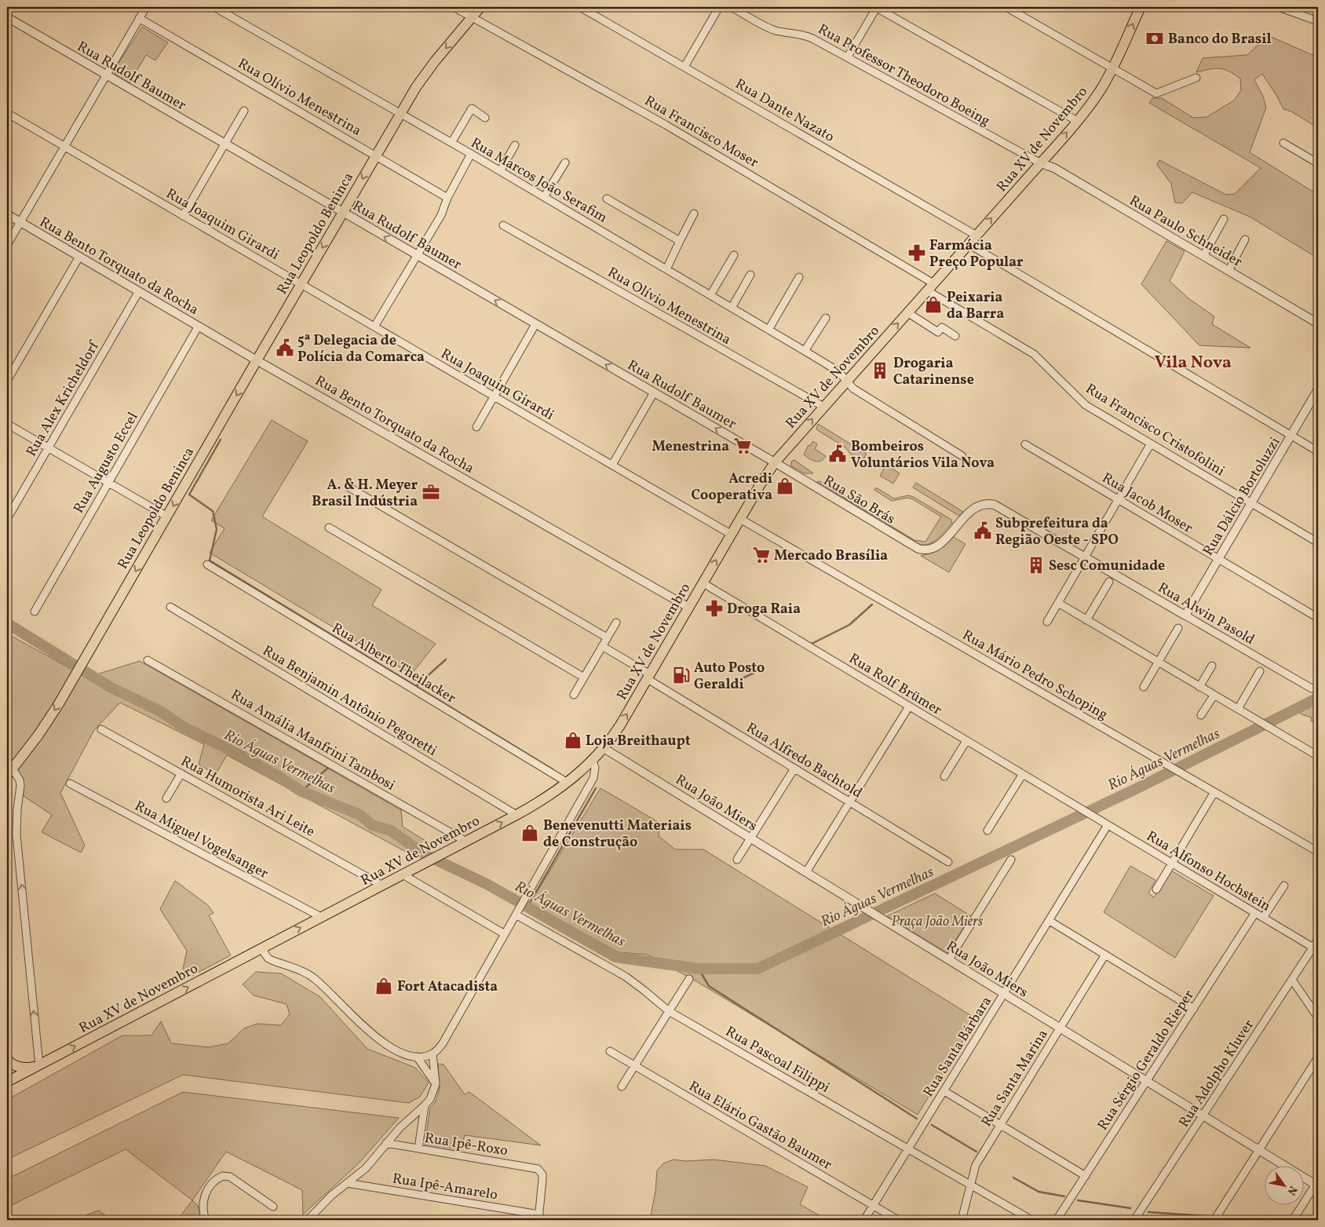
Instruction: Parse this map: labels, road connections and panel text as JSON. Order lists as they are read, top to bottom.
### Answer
{
  "streets": {
    "main road": ["Rua XV de Novembro", "Rua Leopoldo Beninca"],
    "street": [
      "Rua Professor Theodoro Boeing",
      "Rua Rudolf Baumer",
      "Rua Olívio Menestrina",
      "Rua Dante Nazato",
      "Rua Francisco Moser",
      "Rua Marcos João Serafim",
      "Rua Joaquim Girardi",
      "Rua Paulo Schneider",
      "Rua Bento Torquato da Rocha",
      "Rua Alex Kricheldorf",
      "Rua Francisco Cristofolini",
      "Rua Augusto Eccel",
      "Rua Dálcio Bortoluzzi",
      "Rua São Brás",
      "Rua Jacob Moser",
      "Rua Alwin Pasold",
      "Rua Alberto Theilacker",
      "Rua Mário Pedro Schoping",
      "Rua Rolf Brümer",
      "Rua Benjamin Antônio Pegoretti",
      "Rua Amália Manfrini Tambosi",
      "Rua Alfredo Bachtold",
      "Rua Humorista Ari Leite",
      "Rua João Miers",
      "Rua Miguel Vogelsanger",
      "Rua Alfonso Hochstein",
      "Rua Santa Bárbara",
      "Rua Pascoal Filippi",
      "Rua Sérgio Geraldo Rieper",
      "Rua Adolpho Kluver",
      "Rua Santa Marina",
      "Rua Elário Gastão Baumer",
      "Rua Ipê-Roxo",
      "Rua Ipê-Amarelo"
    ]
  },
  "crossings": [
    ["Rua Professor Theodoro Boeing", "Rua XV de Novembro"],
    ["Rua Professor Theodoro Boeing", "Rua Paulo Schneider"],
    ["Rua Rudolf Baumer", "Rua XV de Novembro"],
    ["Rua Rudolf Baumer", "Rua Leopoldo Beninca"],
    ["Rua Rudolf Baumer", "Rua São Brás"],
    ["Rua Olívio Menestrina", "Rua XV de Novembro"],
    ["Rua Olívio Menestrina", "Rua Leopoldo Beninca"],
    ["Rua Dante Nazato", "Rua XV de Novembro"],
    ["Rua Francisco Moser", "Rua XV de Novembro"],
    ["Rua Francisco Moser", "Rua Leopoldo Beninca"],
    ["Rua Francisco Moser", "Rua Francisco Cristofolini"],
    ["Rua XV de Novembro", "Rua Marcos João Serafim"],
    ["Rua XV de Novembro", "Rua Joaquim Girardi"],
    ["Rua XV de Novembro", "Rua Paulo Schneider"],
    ["Rua XV de Novembro", "Rua Leopoldo Beninca"],
    ["Rua XV de Novembro", "Rua Bento Torquato da Rocha"],
    ["Rua XV de Novembro", "Rua Francisco Cristofolini"],
    ["Rua XV de Novembro", "Rua São Brás"],
    ["Rua XV de Novembro", "Rua Alberto Theilacker"],
    ["Rua XV de Novembro", "Rua Mário Pedro Schoping"],
    ["Rua XV de Novembro", "Rua Rolf Brümer"],
    ["Rua XV de Novembro", "Rua Benjamin Antônio Pegoretti"],
    ["Rua XV de Novembro", "Rua Amália Manfrini Tambosi"],
    ["Rua XV de Novembro", "Rua Alfredo Bachtold"],
    ["Rua XV de Novembro", "Rua Humorista Ari Leite"],
    ["Rua XV de Novembro", "Rua João Miers"],
    ["Rua XV de Novembro", "Rua Miguel Vogelsanger"],
    ["Rua Marcos João Serafim", "Rua Leopoldo Beninca"],
    ["Rua Joaquim Girardi", "Rua Leopoldo Beninca"],
    ["Rua Leopoldo Beninca", "Rua Bento Torquato da Rocha"],
    ["Rua Bento Torquato da Rocha", "Rua Alex Kricheldorf"],
    ["Rua Bento Torquato da Rocha", "Rua Augusto Eccel"],
    ["Rua Francisco Cristofolini", "Rua Dálcio Bortoluzzi"],
    ["Rua Dálcio Bortoluzzi", "Rua Jacob Moser"],
    ["Rua Dálcio Bortoluzzi", "Rua Alwin Pasold"],
    ["Rua São Brás", "Rua Alwin Pasold"],
    ["Rua Rolf Brümer", "Rua Alfonso Hochstein"],
    ["Rua João Miers", "Rua Santa Bárbara"],
    ["Rua João Miers", "Rua Sérgio Geraldo Rieper"],
    ["Rua João Miers", "Rua Adolpho Kluver"],
    ["Rua João Miers", "Rua Santa Marina"],
    ["Rua Alfonso Hochstein", "Rua Santa Bárbara"],
    ["Rua Alfonso Hochstein", "Rua Sérgio Geraldo Rieper"],
    ["Rua Alfonso Hochstein", "Rua Adolpho Kluver"],
    ["Rua Santa Bárbara", "Rua Pascoal Filippi"],
    ["Rua Santa Bárbara", "Rua Elário Gastão Baumer"],
    ["Rua Pascoal Filippi", "Rua Santa Marina"],
    ["Rua Ipê-Roxo", "Rua Ipê-Amarelo"]
  ],
  "one_way": ["Rua Rudolf Baumer", "Rua XV de Novembro"],
  "districts": ["Vila Nova"],
  "water": ["Rio Águas Vermelhas"],
  "parks": ["Praça João Miers"],
  "places": {
    "bank": ["Banco do Brasil"],
    "pharmacy": ["Farmácia Preço Popular", "Droga Raia"],
    "shop": [
      "Peixaria da Barra",
      "Acredi Cooperativa",
      "Loja Breithaupt",
      "Benevenutti Materiais de Construção",
      "Fort Atacadista"
    ],
    "public building": ["5ª Delegacia de Polícia da Comarca", "Bombeiros Voluntários Vila Nova", "Subprefeitura da Região Oeste - SPO"],
    "building": ["Drogaria Catarinense", "Sesc Comunidade"],
    "supermarket": ["Menestrina", "Mercado Brasília"],
    "office": ["A. & H. Meyer Brasil Indústria"],
    "fuel station": ["Auto Posto Geraldi"]
  },
  "north": "bottom right"
}
